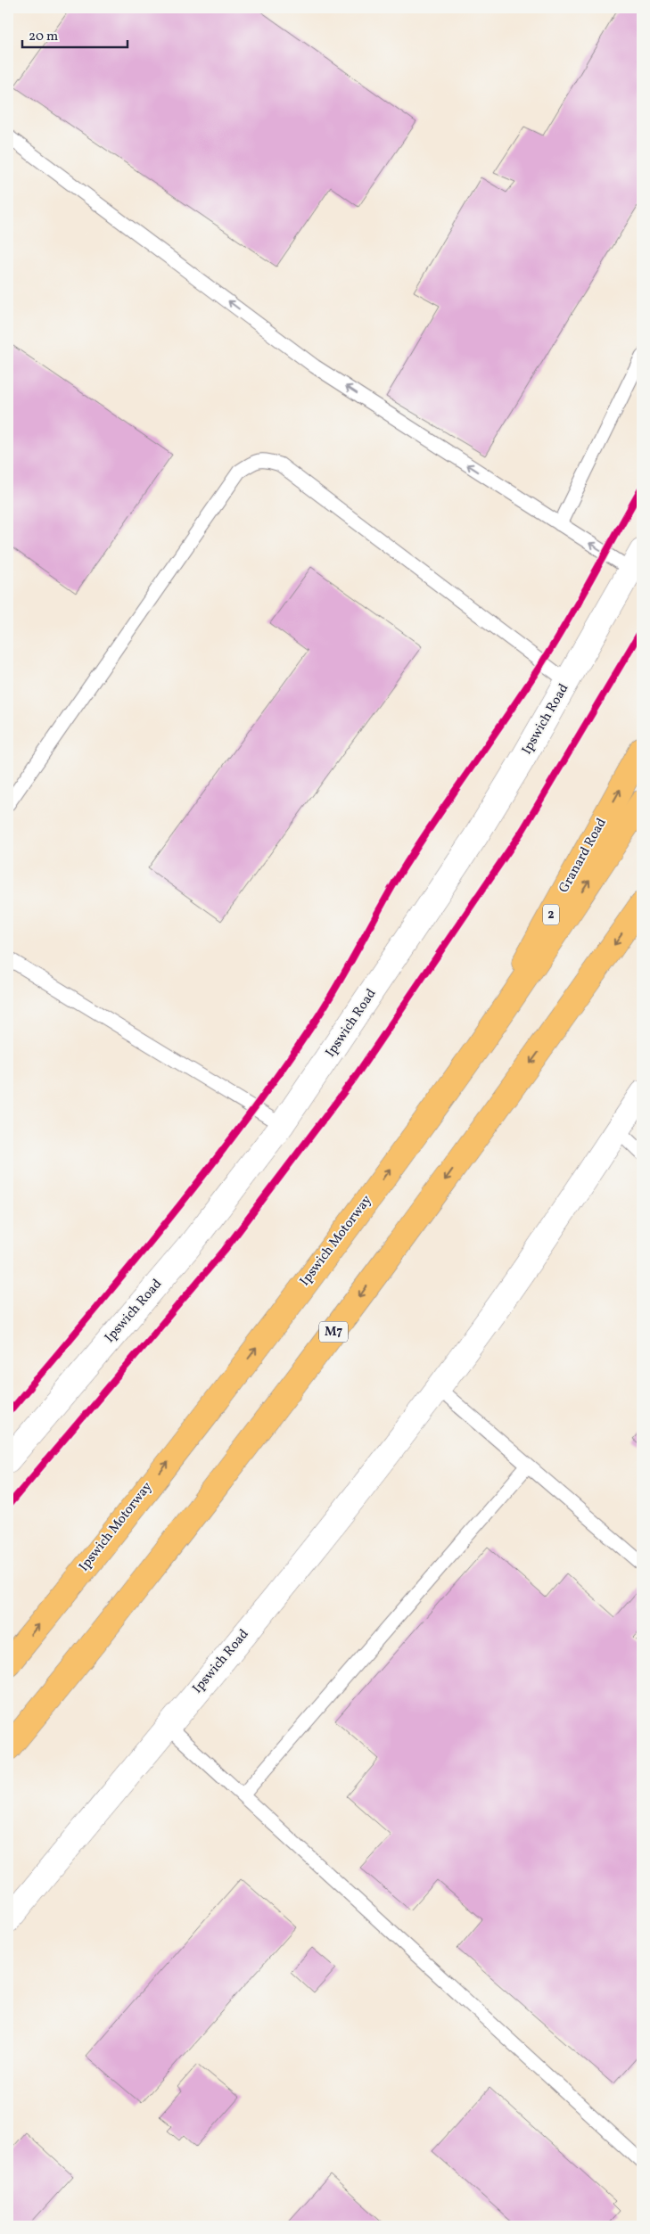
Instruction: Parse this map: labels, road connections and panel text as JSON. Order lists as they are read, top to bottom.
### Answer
{
  "streets": {
    "highway": [
      "Granard Road",
      "2",
      "Ipswich Motorway",
      "M7"
    ],
    "street": ["Ipswich Road"]
  },
  "crossings": [
    ["Granard Road", "Ipswich Motorway"]
  ],
  "scale_bar": "20 m"
}
